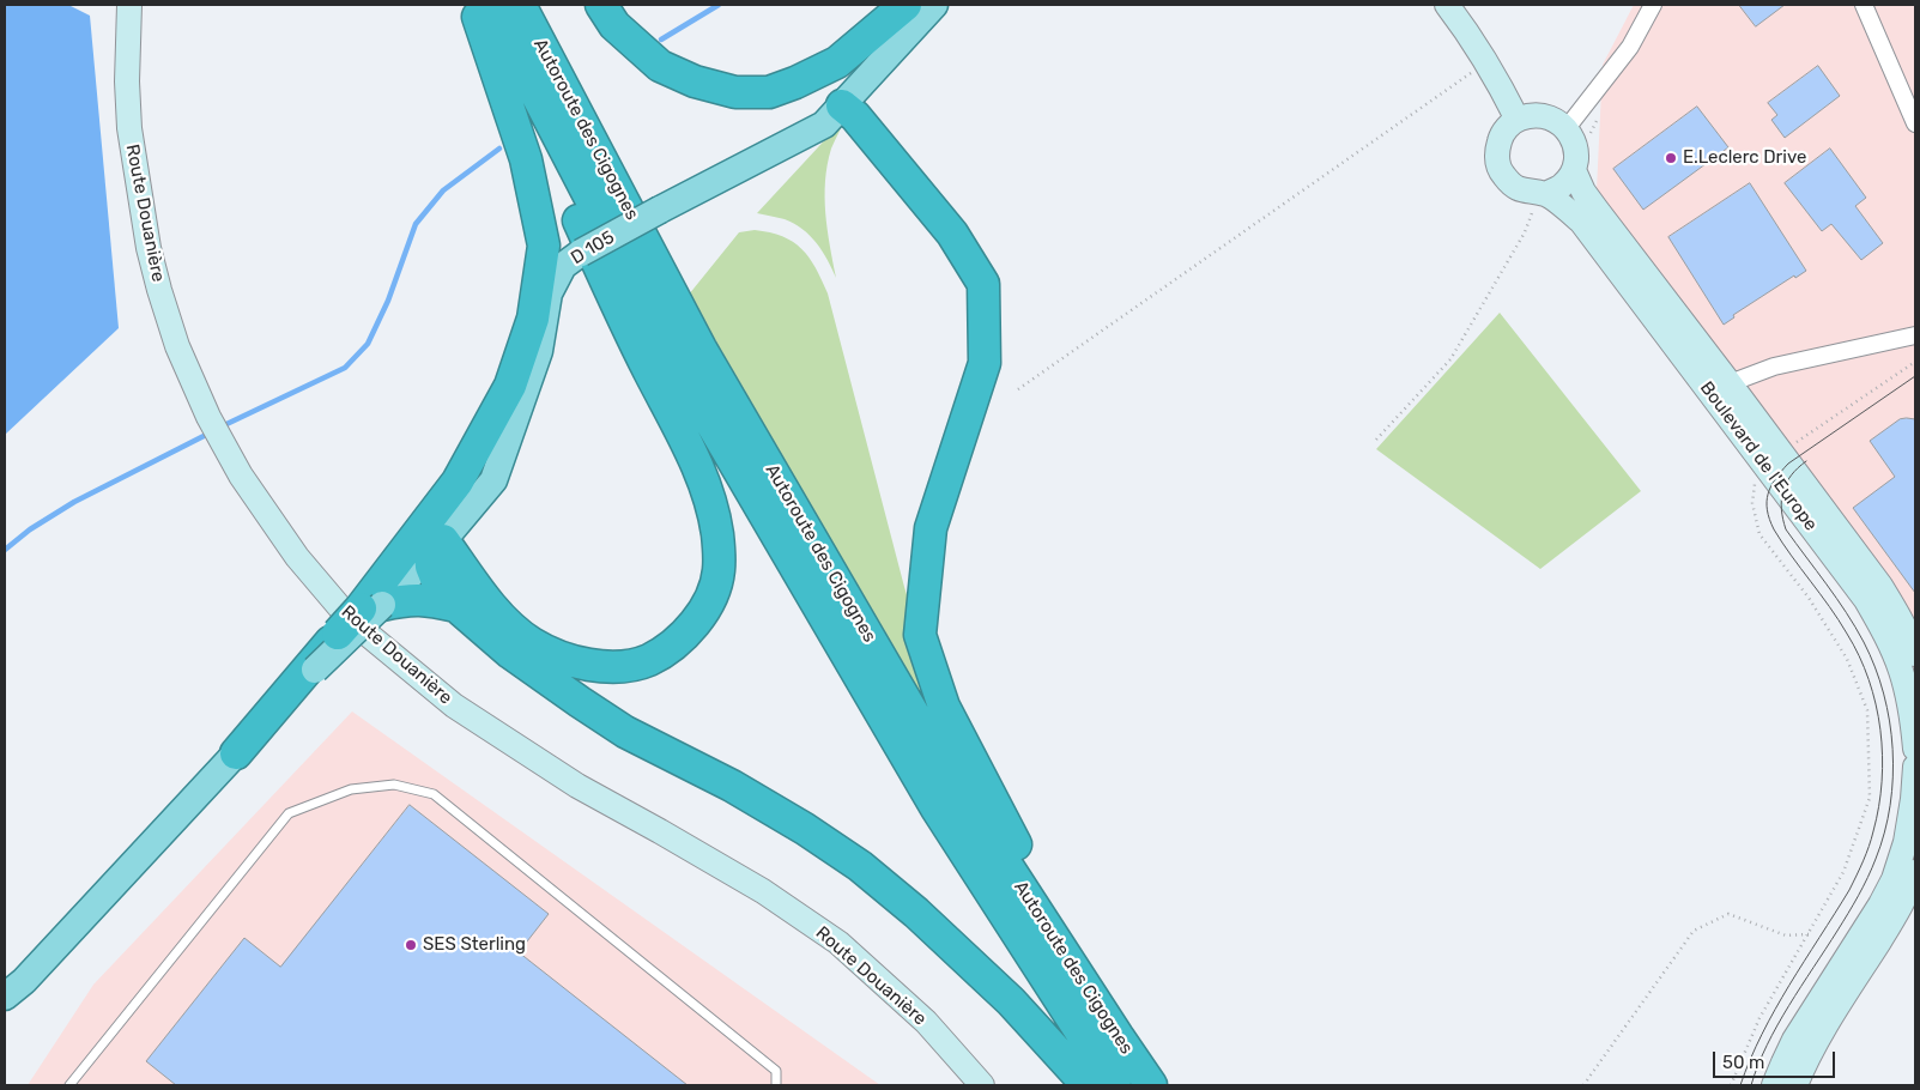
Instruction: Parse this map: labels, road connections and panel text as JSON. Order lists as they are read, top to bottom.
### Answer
{
  "streets": {
    "highway": ["Autoroute des Cigognes"],
    "main road": ["D 105"],
    "street": ["Route Douanière", "Boulevard de l'Europe"]
  },
  "places": ["E.Leclerc Drive", "SES Sterling"],
  "scale_bar": "50 m"
}
